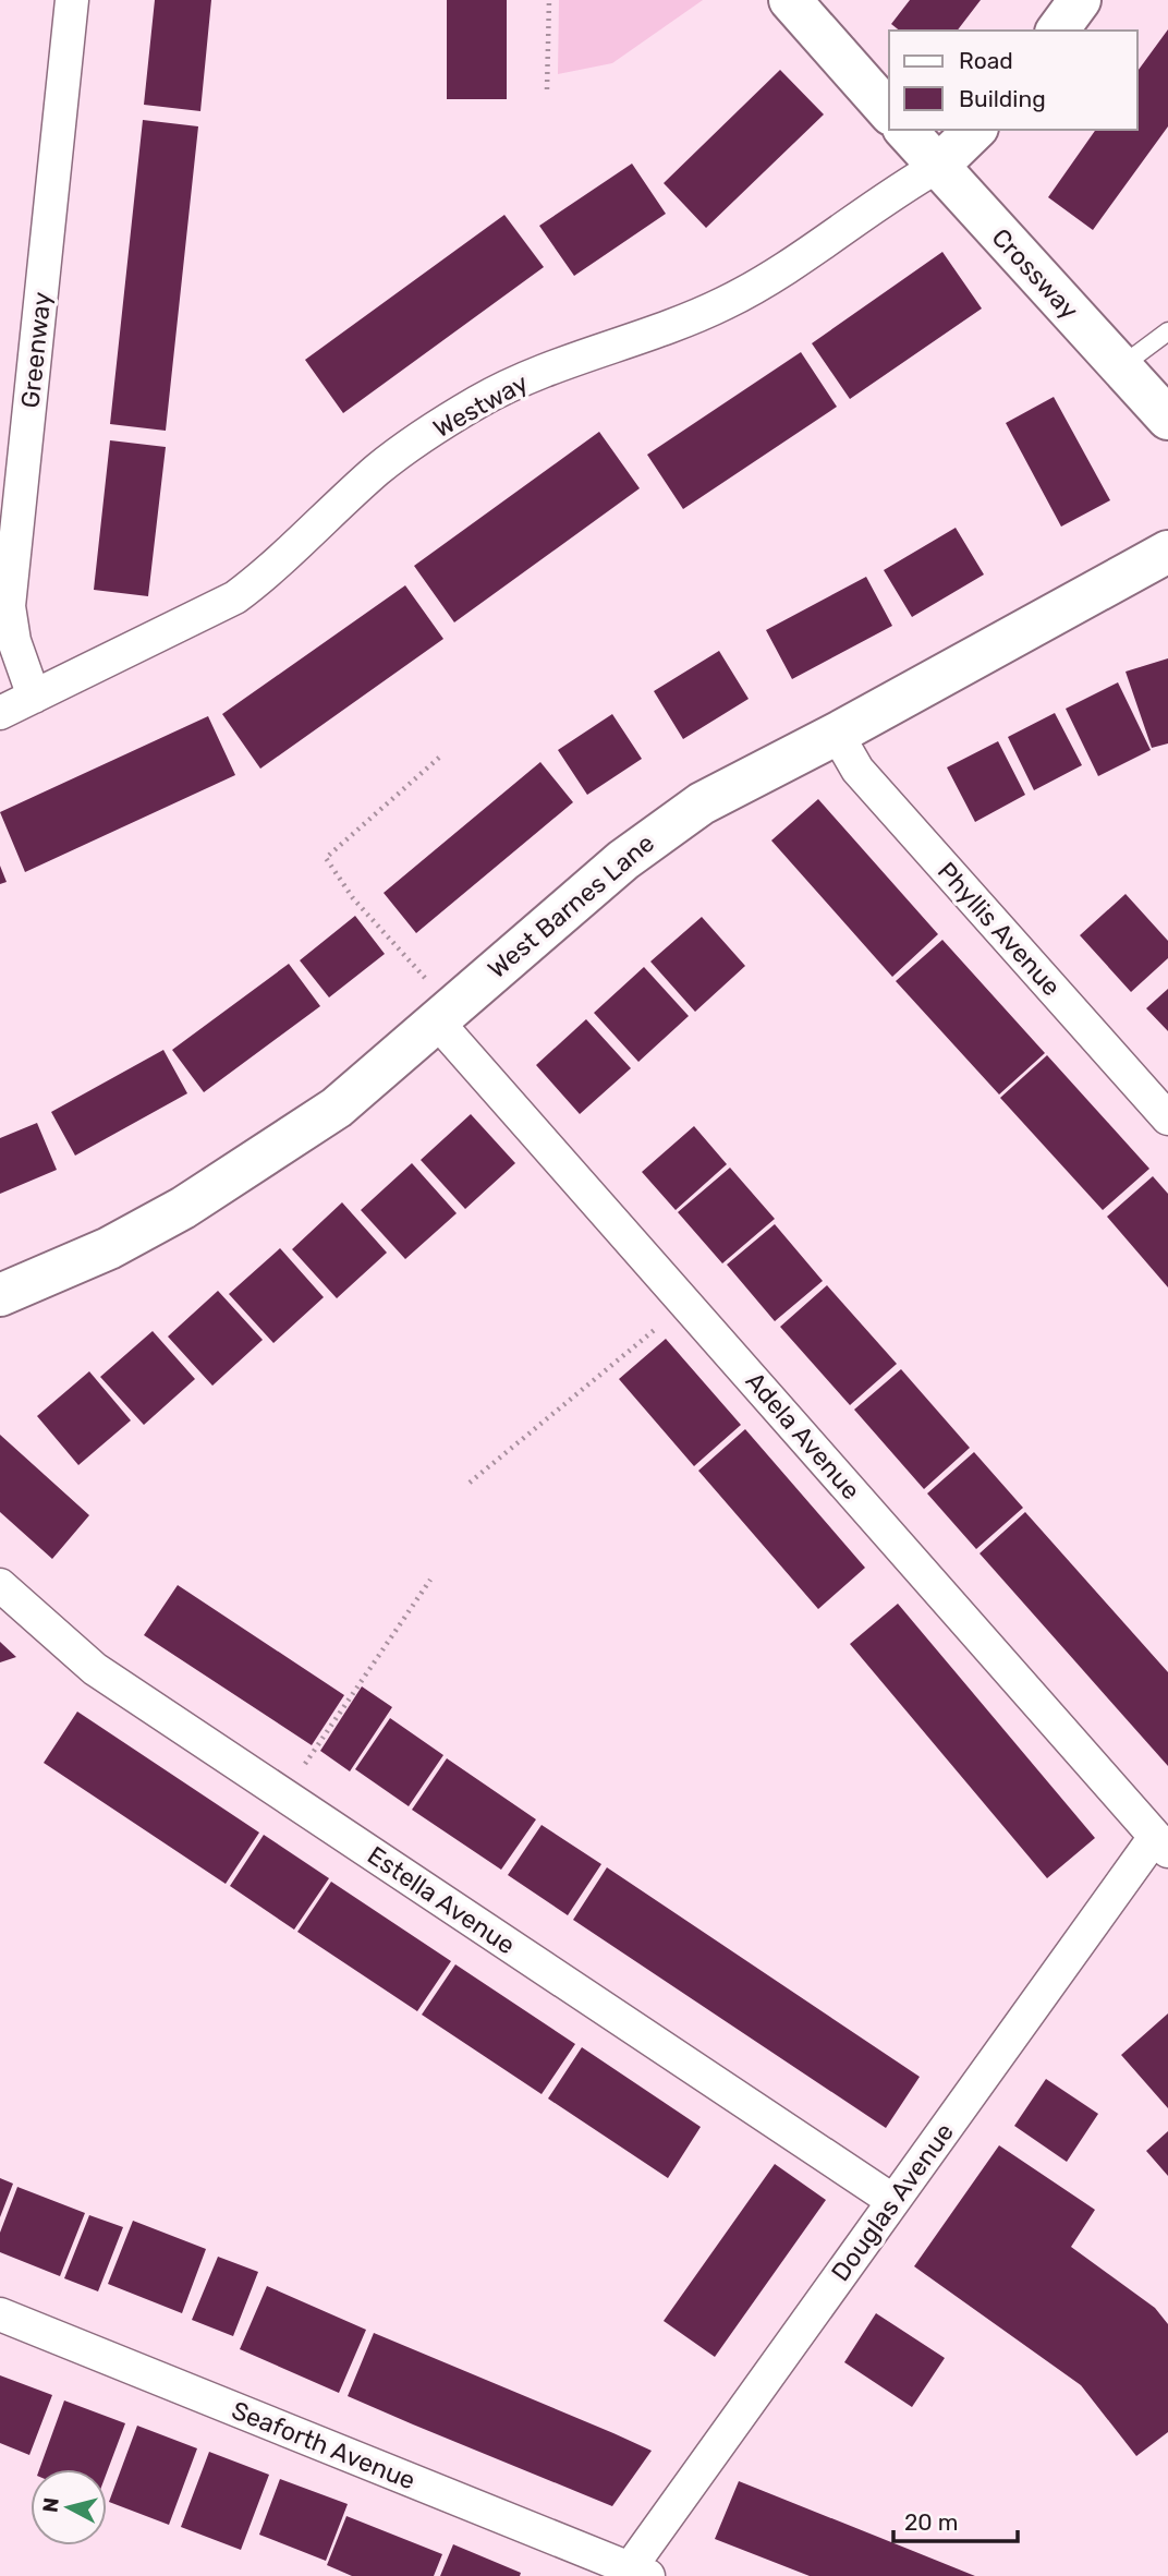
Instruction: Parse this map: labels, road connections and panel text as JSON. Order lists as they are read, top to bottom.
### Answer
{
  "streets": {
    "street": [
      "Crossway",
      "Greenway",
      "Westway",
      "West Barnes Lane",
      "Phyllis Avenue",
      "Adela Avenue",
      "Estella Avenue",
      "Douglas Avenue",
      "Seaforth Avenue"
    ]
  },
  "crossings": [
    ["Crossway", "Westway"],
    ["Greenway", "Westway"],
    ["West Barnes Lane", "Phyllis Avenue"],
    ["West Barnes Lane", "Adela Avenue"],
    ["Adela Avenue", "Douglas Avenue"],
    ["Estella Avenue", "Douglas Avenue"],
    ["Douglas Avenue", "Seaforth Avenue"]
  ],
  "legend": ["Road", "Building"],
  "scale_bar": "20 m",
  "north": "left"
}
